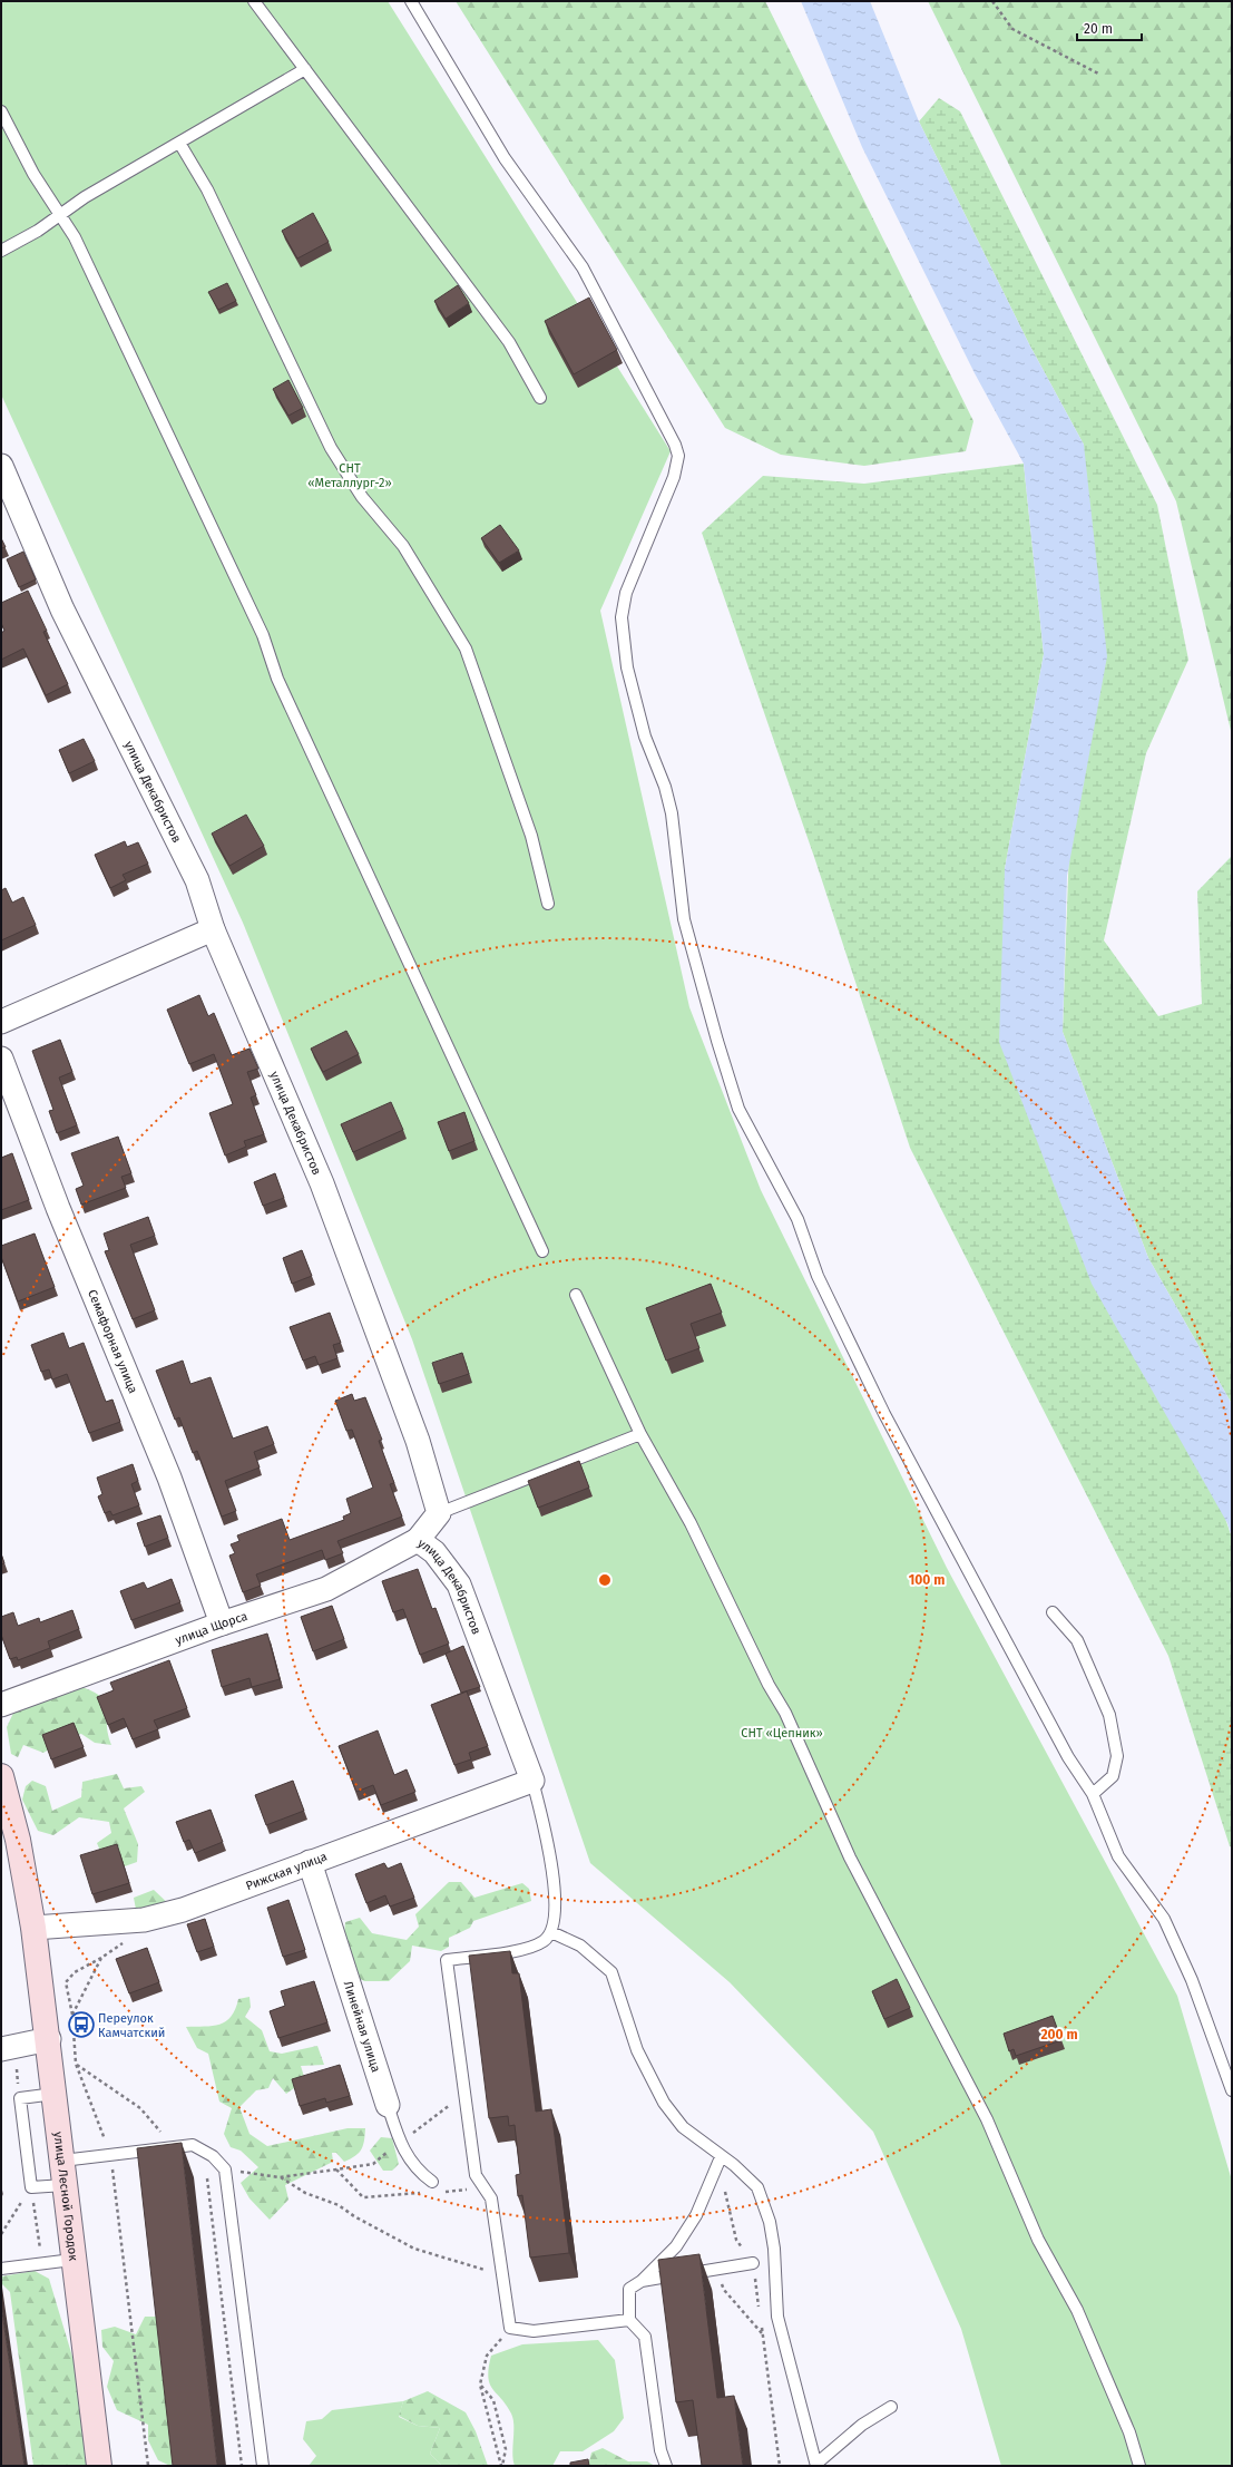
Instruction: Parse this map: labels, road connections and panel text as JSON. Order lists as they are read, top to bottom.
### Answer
{
  "streets": {
    "street": [
      "улица Декабристов",
      "Семафорная улица",
      "улица Щорса",
      "Рижская улица",
      "Линейная улица",
      "улица Лесной Городок"
    ]
  },
  "crossings": [
    ["улица Декабристов", "улица Щорса"],
    ["улица Декабристов", "Рижская улица"],
    ["Семафорная улица", "улица Щорса"],
    ["Рижская улица", "Линейная улица"],
    ["Рижская улица", "улица Лесной Городок"]
  ],
  "parks": ["СНТ «Металлург-2»", "СНТ «Цепник»"],
  "places": {
    "bus stop": ["Переулок Камчатский"]
  },
  "scale_bar": "20 m",
  "rings": ["100 m", "200 m"]
}
